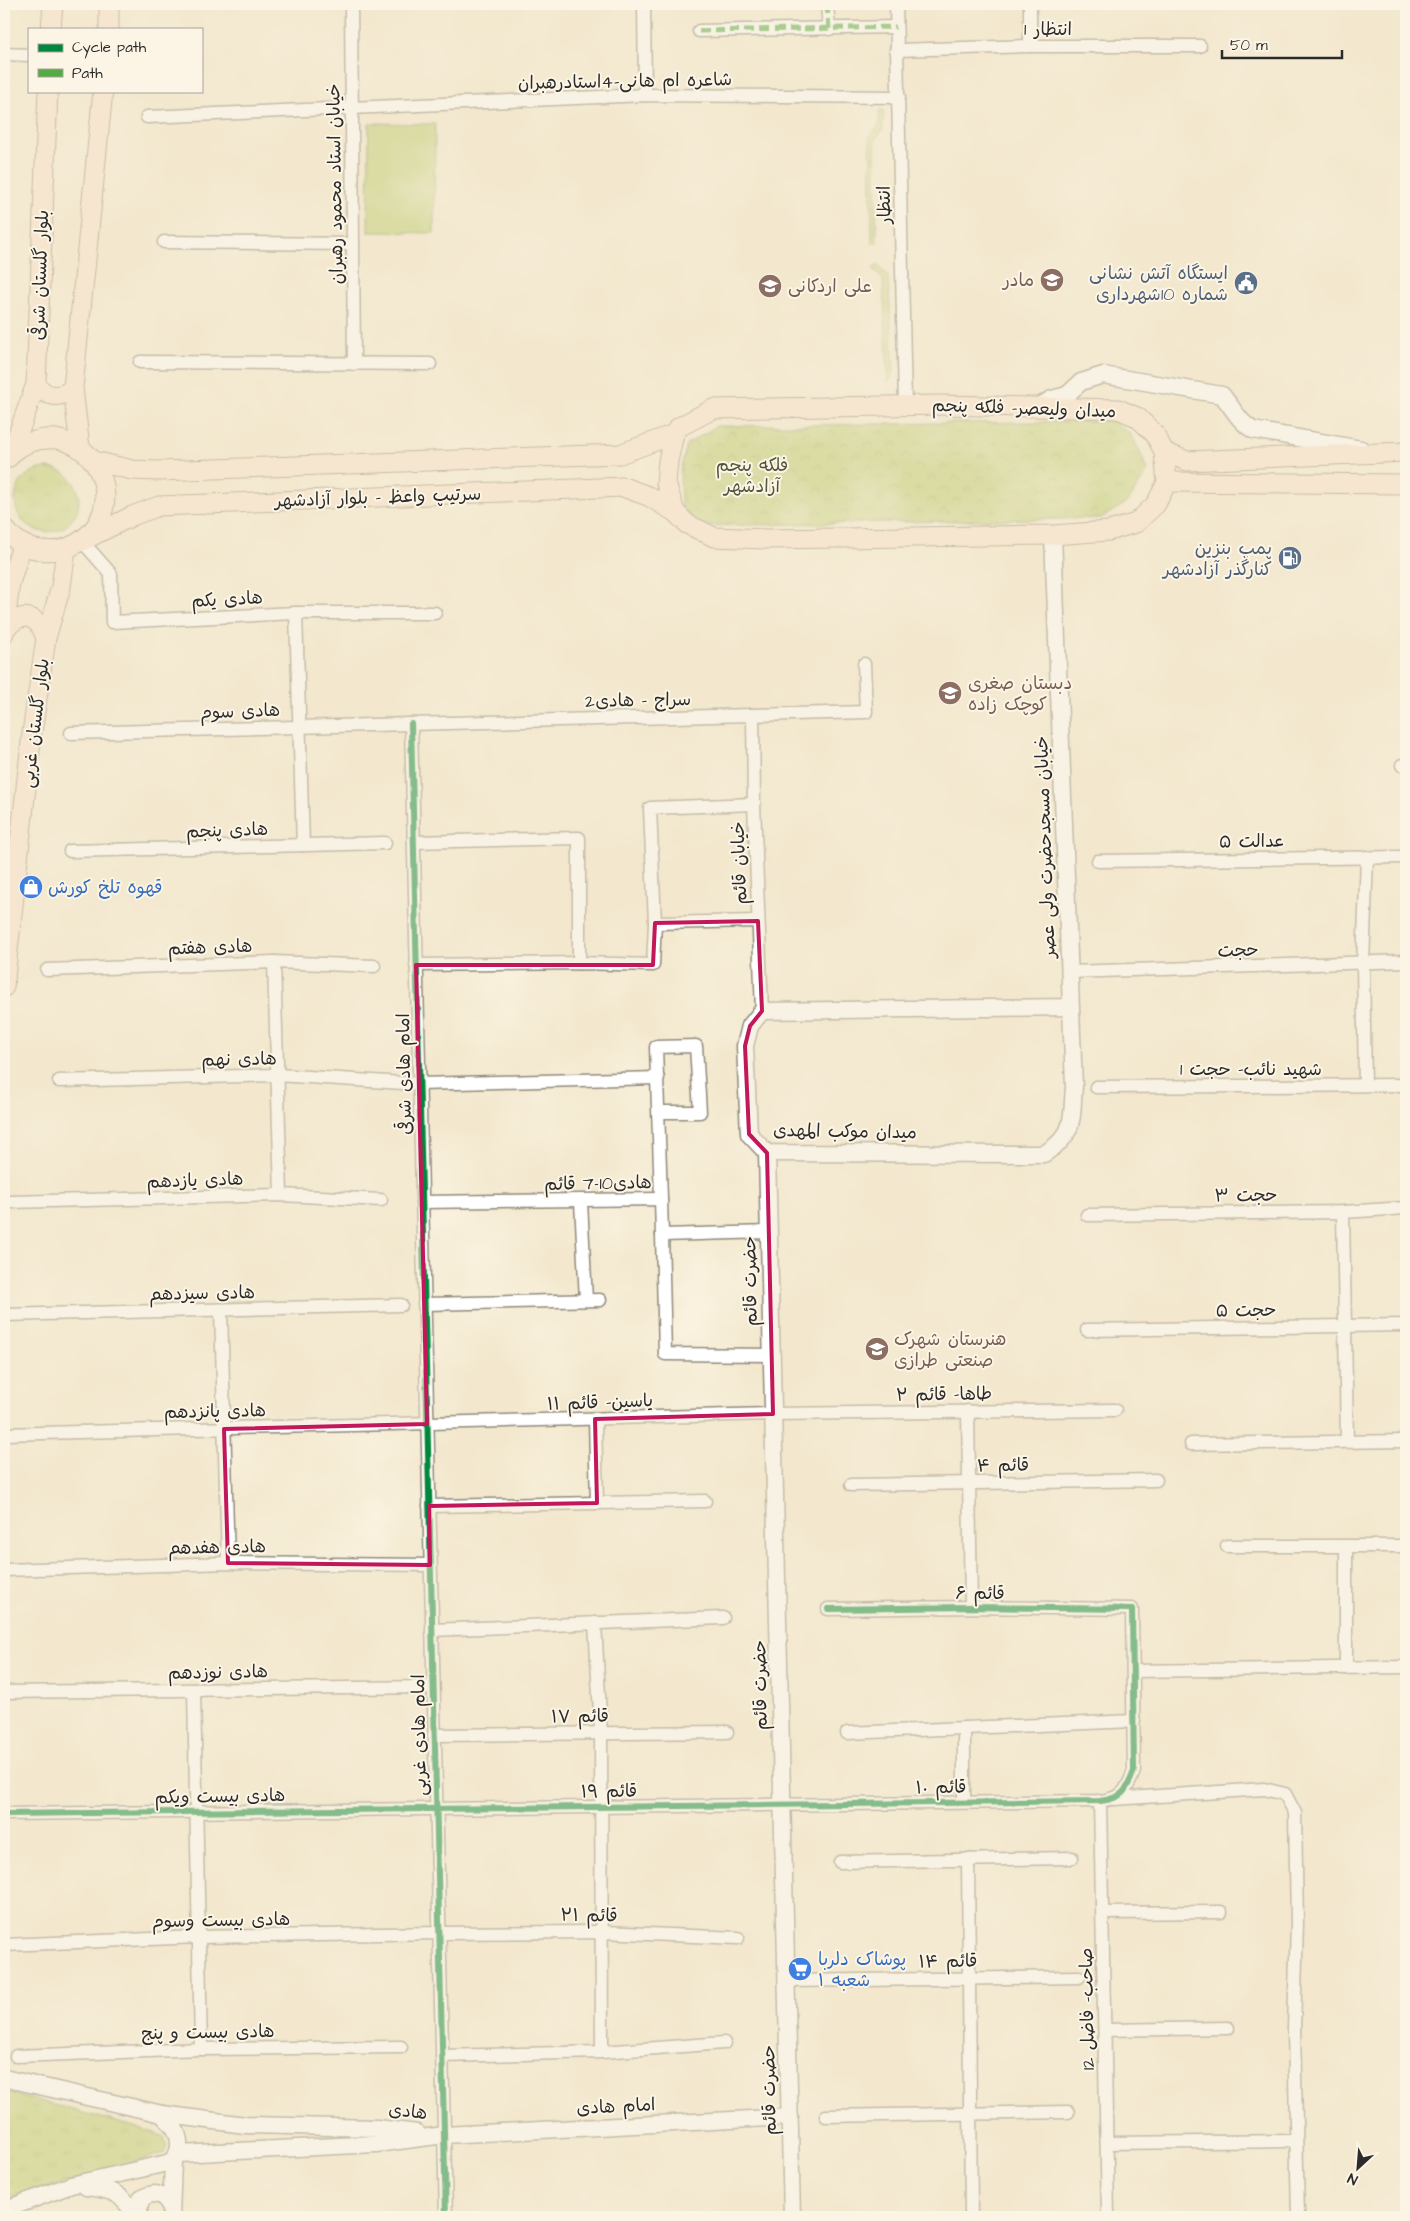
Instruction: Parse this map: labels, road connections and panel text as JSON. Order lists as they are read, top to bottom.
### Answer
{
  "streets": {
    "main road": [
      "بلوار گلستان شرقی",
      "میدان ولیعصر- فلکه پنجم",
      "سرتیپ واعظ - بلوار آزادشهر",
      "بلوار گلستان غربی"
    ],
    "street": [
      "انتظار 1",
      "شاعره ام هانی-4استادرهبران",
      "خیابان استاد محمود رهبران",
      "انتظار",
      "هادی یکم",
      "سراج - هادی2",
      "هادی سوم",
      "هادی پنجم",
      "عدالت ۵",
      "خیابان مسجدحضرت ولی عصر",
      "خیابان قائم",
      "هادی هفتم",
      "حجت",
      "هادی نهم",
      "شهید نائب- حجت 1",
      "امام هادی شرقی",
      "میدان موکب المهدی",
      "هادی یازدهم",
      "هادی10-7 قائم",
      "حجت ۳",
      "حضرت قائم",
      "هادی سیزدهم",
      "حجت ۵",
      "طاها- قائم ۲",
      "یاسین- قائم ۱۱",
      "هادی پانزدهم",
      "قائم ۴",
      "هادی هفدهم",
      "قائم ۶",
      "هادی نوزدهم",
      "قائم ۱۷",
      "امام هادی غربی",
      "قائم ۱۰",
      "قائم ۱۹",
      "هادی بیست ویکم",
      "قائم ۲۱",
      "هادی بیست وسوم",
      "قائم ۱۴",
      "صاحب- فاضل 12",
      "هادی بیست و پنج",
      "امام هادی",
      "هادی"
    ]
  },
  "crossings": [
    ["انتظار 1", "انتظار"],
    ["شاعره ام هانی-4استادرهبران", "خیابان استاد محمود رهبران"],
    ["شاعره ام هانی-4استادرهبران", "انتظار"],
    ["انتظار", "میدان ولیعصر- فلکه پنجم"],
    ["میدان ولیعصر- فلکه پنجم", "سرتیپ واعظ - بلوار آزادشهر"],
    ["سرتیپ واعظ - بلوار آزادشهر", "هادی یکم"],
    ["سرتیپ واعظ - بلوار آزادشهر", "بلوار گلستان غربی"],
    ["هادی یکم", "بلوار گلستان غربی"],
    ["سراج - هادی2", "هادی سوم"],
    ["سراج - هادی2", "خیابان قائم"],
    ["سراج - هادی2", "امام هادی شرقی"],
    ["هادی سوم", "امام هادی شرقی"],
    ["خیابان مسجدحضرت ولی عصر", "حجت"],
    ["خیابان مسجدحضرت ولی عصر", "میدان موکب المهدی"],
    ["خیابان قائم", "میدان موکب المهدی"],
    ["هادی نهم", "امام هادی شرقی"],
    ["امام هادی شرقی", "هادی10-7 قائم"],
    ["امام هادی شرقی", "یاسین- قائم ۱۱"],
    ["امام هادی شرقی", "هادی پانزدهم"],
    ["امام هادی شرقی", "امام هادی غربی"],
    ["میدان موکب المهدی", "حضرت قائم"],
    ["هادی10-7 قائم", "حضرت قائم"],
    ["حضرت قائم", "طاها- قائم ۲"],
    ["حضرت قائم", "یاسین- قائم ۱۱"],
    ["حضرت قائم", "قائم ۱۰"],
    ["حضرت قائم", "قائم ۱۹"],
    ["حضرت قائم", "قائم ۱۴"],
    ["حضرت قائم", "امام هادی"],
    ["طاها- قائم ۲", "یاسین- قائم ۱۱"],
    ["یاسین- قائم ۱۱", "هادی پانزدهم"],
    ["یاسین- قائم ۱۱", "امام هادی غربی"],
    ["هادی پانزدهم", "امام هادی غربی"],
    ["هادی هفدهم", "امام هادی غربی"],
    ["هادی نوزدهم", "امام هادی غربی"],
    ["قائم ۱۷", "امام هادی غربی"],
    ["امام هادی غربی", "قائم ۱۹"],
    ["امام هادی غربی", "هادی بیست ویکم"],
    ["امام هادی غربی", "قائم ۲۱"],
    ["امام هادی غربی", "هادی بیست وسوم"],
    ["امام هادی غربی", "امام هادی"],
    ["امام هادی غربی", "هادی"],
    ["قائم ۱۰", "قائم ۱۹"],
    ["قائم ۱۰", "صاحب- فاضل 12"],
    ["قائم ۱۹", "هادی بیست ویکم"],
    ["قائم ۲۱", "هادی بیست وسوم"],
    ["امام هادی", "هادی"]
  ],
  "parks": ["فلکه پنجم آزادشهر"],
  "places": {
    "school or university": [
      "مادر",
      "علی اردکانی",
      "دبستان صغری کوچک زاده",
      "هنرستان شهرک صنعتی طرازی"
    ],
    "public building": ["ایستگاه آتش نشانی شماره 10شهرداری"],
    "fuel station": ["پمپ بنزین کنارگذر آزادشهر"],
    "shop": ["قهوه تلخ کورش"],
    "supermarket": ["پوشاک دلربا شعبه ۱"]
  },
  "legend": ["Cycle path", "Path"],
  "scale_bar": "50 m",
  "north": "bottom left"
}
